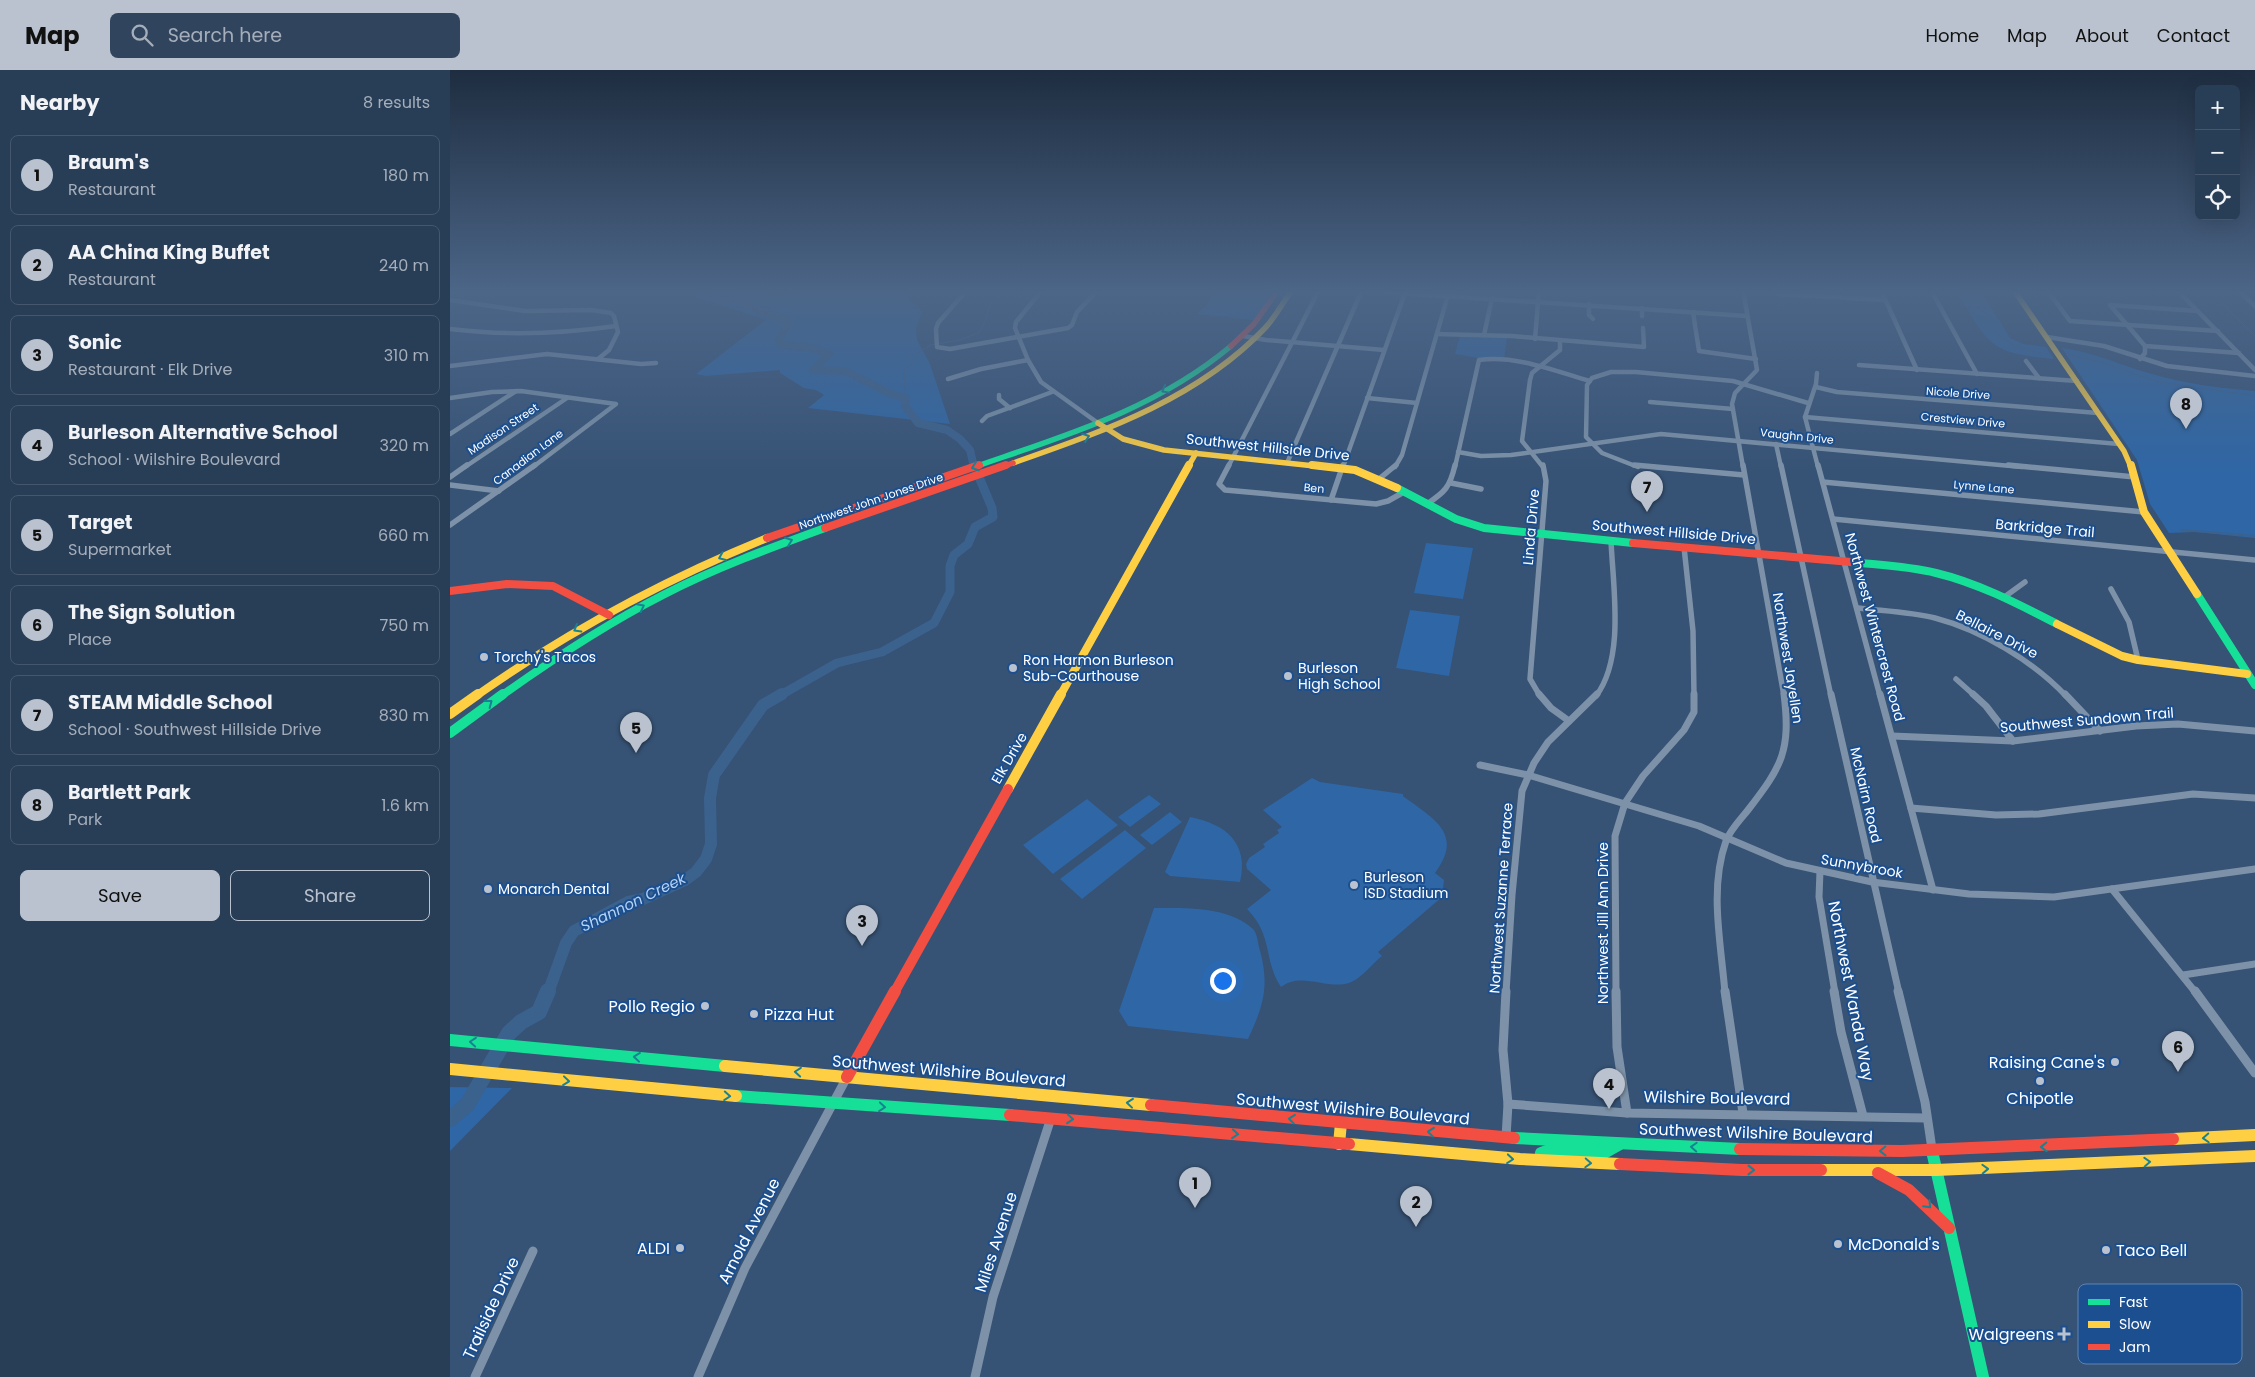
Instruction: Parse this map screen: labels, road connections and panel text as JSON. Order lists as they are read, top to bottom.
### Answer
{
  "streets": {
    "main road": [
      "Southwest Hillside Drive",
      "Northwest John Jones Drive",
      "Elk Drive",
      "Southwest Wilshire Boulevard"
    ],
    "street": [
      "Nicole Drive",
      "Crestview Drive",
      "Madison Street",
      "Vaughn Drive",
      "Canadian Lane",
      "Lynne Lane",
      "Ben",
      "Linda Drive",
      "Barkridge Trail",
      "Northwest Wintercrest Road",
      "Bellaire Drive",
      "Northwest Jayellen",
      "Southwest Sundown Trail",
      "McNairn Road",
      "Sunnybrook",
      "Northwest Suzanne Terrace",
      "Northwest Jill Ann Drive",
      "Northwest Wanda Way",
      "Wilshire Boulevard",
      "Arnold Avenue",
      "Miles Avenue",
      "Trailside Drive"
    ]
  },
  "crossings": [
    ["Nicole Drive", "Northwest Wintercrest Road"],
    ["Crestview Drive", "Northwest Wintercrest Road"],
    ["Madison Street", "Canadian Lane"],
    ["Vaughn Drive", "Linda Drive"],
    ["Vaughn Drive", "Northwest Wintercrest Road"],
    ["Vaughn Drive", "Northwest Jayellen"],
    ["Vaughn Drive", "McNairn Road"],
    ["Southwest Hillside Drive", "Ben"],
    ["Southwest Hillside Drive", "Northwest John Jones Drive"],
    ["Southwest Hillside Drive", "Linda Drive"],
    ["Southwest Hillside Drive", "Northwest Wintercrest Road"],
    ["Southwest Hillside Drive", "Northwest Jayellen"],
    ["Southwest Hillside Drive", "Elk Drive"],
    ["Southwest Hillside Drive", "McNairn Road"],
    ["Southwest Hillside Drive", "Northwest Suzanne Terrace"],
    ["Southwest Hillside Drive", "Northwest Jill Ann Drive"],
    ["Lynne Lane", "Northwest Wintercrest Road"],
    ["Linda Drive", "Northwest Suzanne Terrace"],
    ["Barkridge Trail", "Northwest Wintercrest Road"],
    ["Northwest Wintercrest Road", "Bellaire Drive"],
    ["Northwest Wintercrest Road", "Southwest Sundown Trail"],
    ["Northwest Wintercrest Road", "Sunnybrook"],
    ["Bellaire Drive", "Southwest Sundown Trail"],
    ["Northwest Jayellen", "Sunnybrook"],
    ["Northwest Jayellen", "Wilshire Boulevard"],
    ["Elk Drive", "Southwest Wilshire Boulevard"],
    ["Elk Drive", "Arnold Avenue"],
    ["McNairn Road", "Sunnybrook"],
    ["McNairn Road", "Southwest Wilshire Boulevard"],
    ["McNairn Road", "Wilshire Boulevard"],
    ["Sunnybrook", "Northwest Suzanne Terrace"],
    ["Sunnybrook", "Northwest Jill Ann Drive"],
    ["Sunnybrook", "Northwest Wanda Way"],
    ["Northwest Suzanne Terrace", "Southwest Wilshire Boulevard"],
    ["Northwest Suzanne Terrace", "Wilshire Boulevard"],
    ["Northwest Jill Ann Drive", "Wilshire Boulevard"],
    ["Northwest Wanda Way", "Wilshire Boulevard"],
    ["Southwest Wilshire Boulevard", "Arnold Avenue"]
  ],
  "water": ["Shannon Creek"],
  "places": {
    "other": [
      "Torchy's Tacos",
      "Ron Harmon Burleson Sub-Courthouse",
      "Burleson High School",
      "Burleson ISD Stadium",
      "Monarch Dental",
      "Pollo Regio",
      "Pizza Hut",
      "Raising Cane's",
      "Chipotle",
      "McDonald's",
      "ALDI",
      "Taco Bell"
    ],
    "health": ["Walgreens"]
  },
  "legend": ["Fast", "Slow", "Jam"],
  "page": {
    "header": "Map",
    "search": "Search here",
    "nav": [
      "Home",
      "Map",
      "About",
      "Contact"
    ],
    "heading": ["Nearby", "8 results"],
    "map_buttons": ["+", "−"],
    "list": [
      {
        "mark": "1",
        "name": "Braum's",
        "note": "Restaurant",
        "value": "180 m"
      },
      {
        "mark": "2",
        "name": "AA China King Buffet",
        "note": "Restaurant",
        "value": "240 m"
      },
      {
        "mark": "3",
        "name": "Sonic",
        "note": "Restaurant · Elk Drive",
        "value": "310 m"
      },
      {
        "mark": "4",
        "name": "Burleson Alternative School",
        "note": "School · Wilshire Boulevard",
        "value": "320 m"
      },
      {
        "mark": "5",
        "name": "Target",
        "note": "Supermarket",
        "value": "660 m"
      },
      {
        "mark": "6",
        "name": "The Sign Solution",
        "note": "Place",
        "value": "750 m"
      },
      {
        "mark": "7",
        "name": "STEAM Middle School",
        "note": "School · Southwest Hillside Drive",
        "value": "830 m"
      },
      {
        "mark": "8",
        "name": "Bartlett Park",
        "note": "Park",
        "value": "1.6 km"
      }
    ],
    "pins": [
      "8",
      "7",
      "5",
      "3",
      "6",
      "4",
      "1",
      "2"
    ],
    "buttons": ["Save", "Share"]
  }
}
